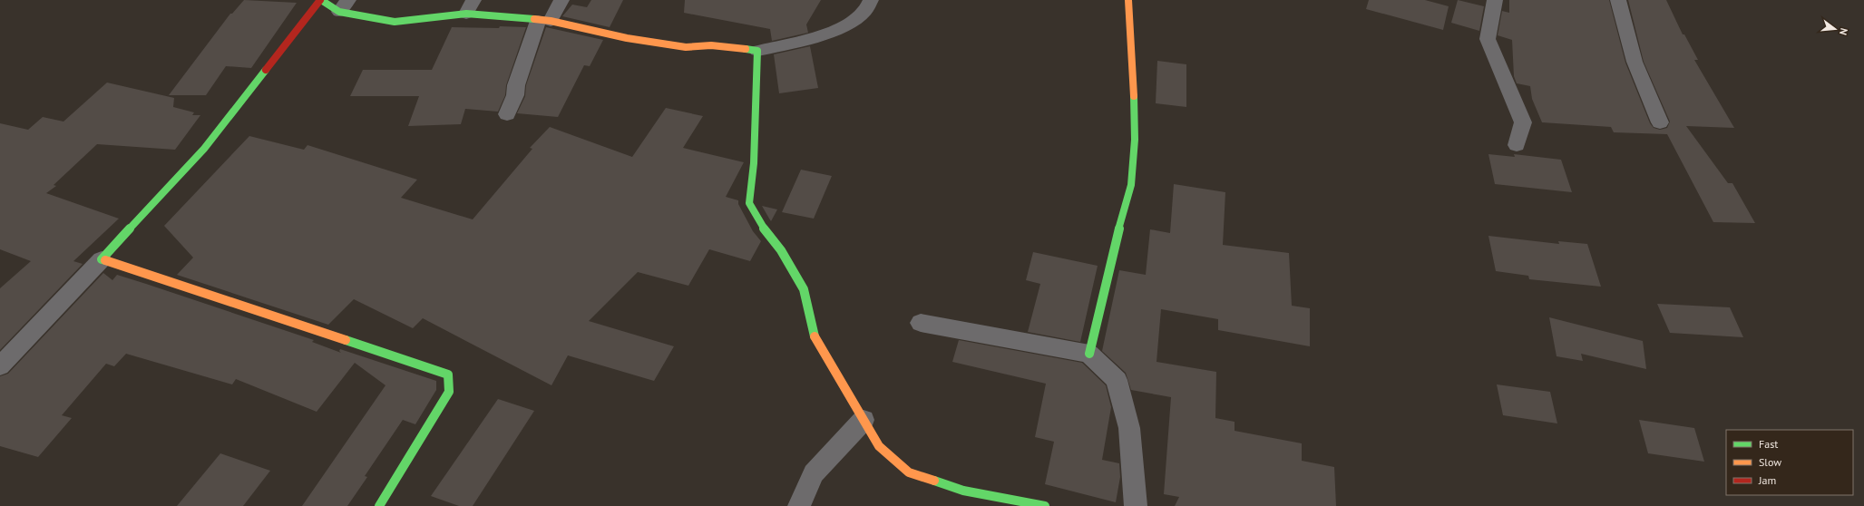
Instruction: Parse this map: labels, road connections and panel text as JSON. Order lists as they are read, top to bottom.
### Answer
{
  "legend": ["Fast", "Slow", "Jam"],
  "north": "right"
}
